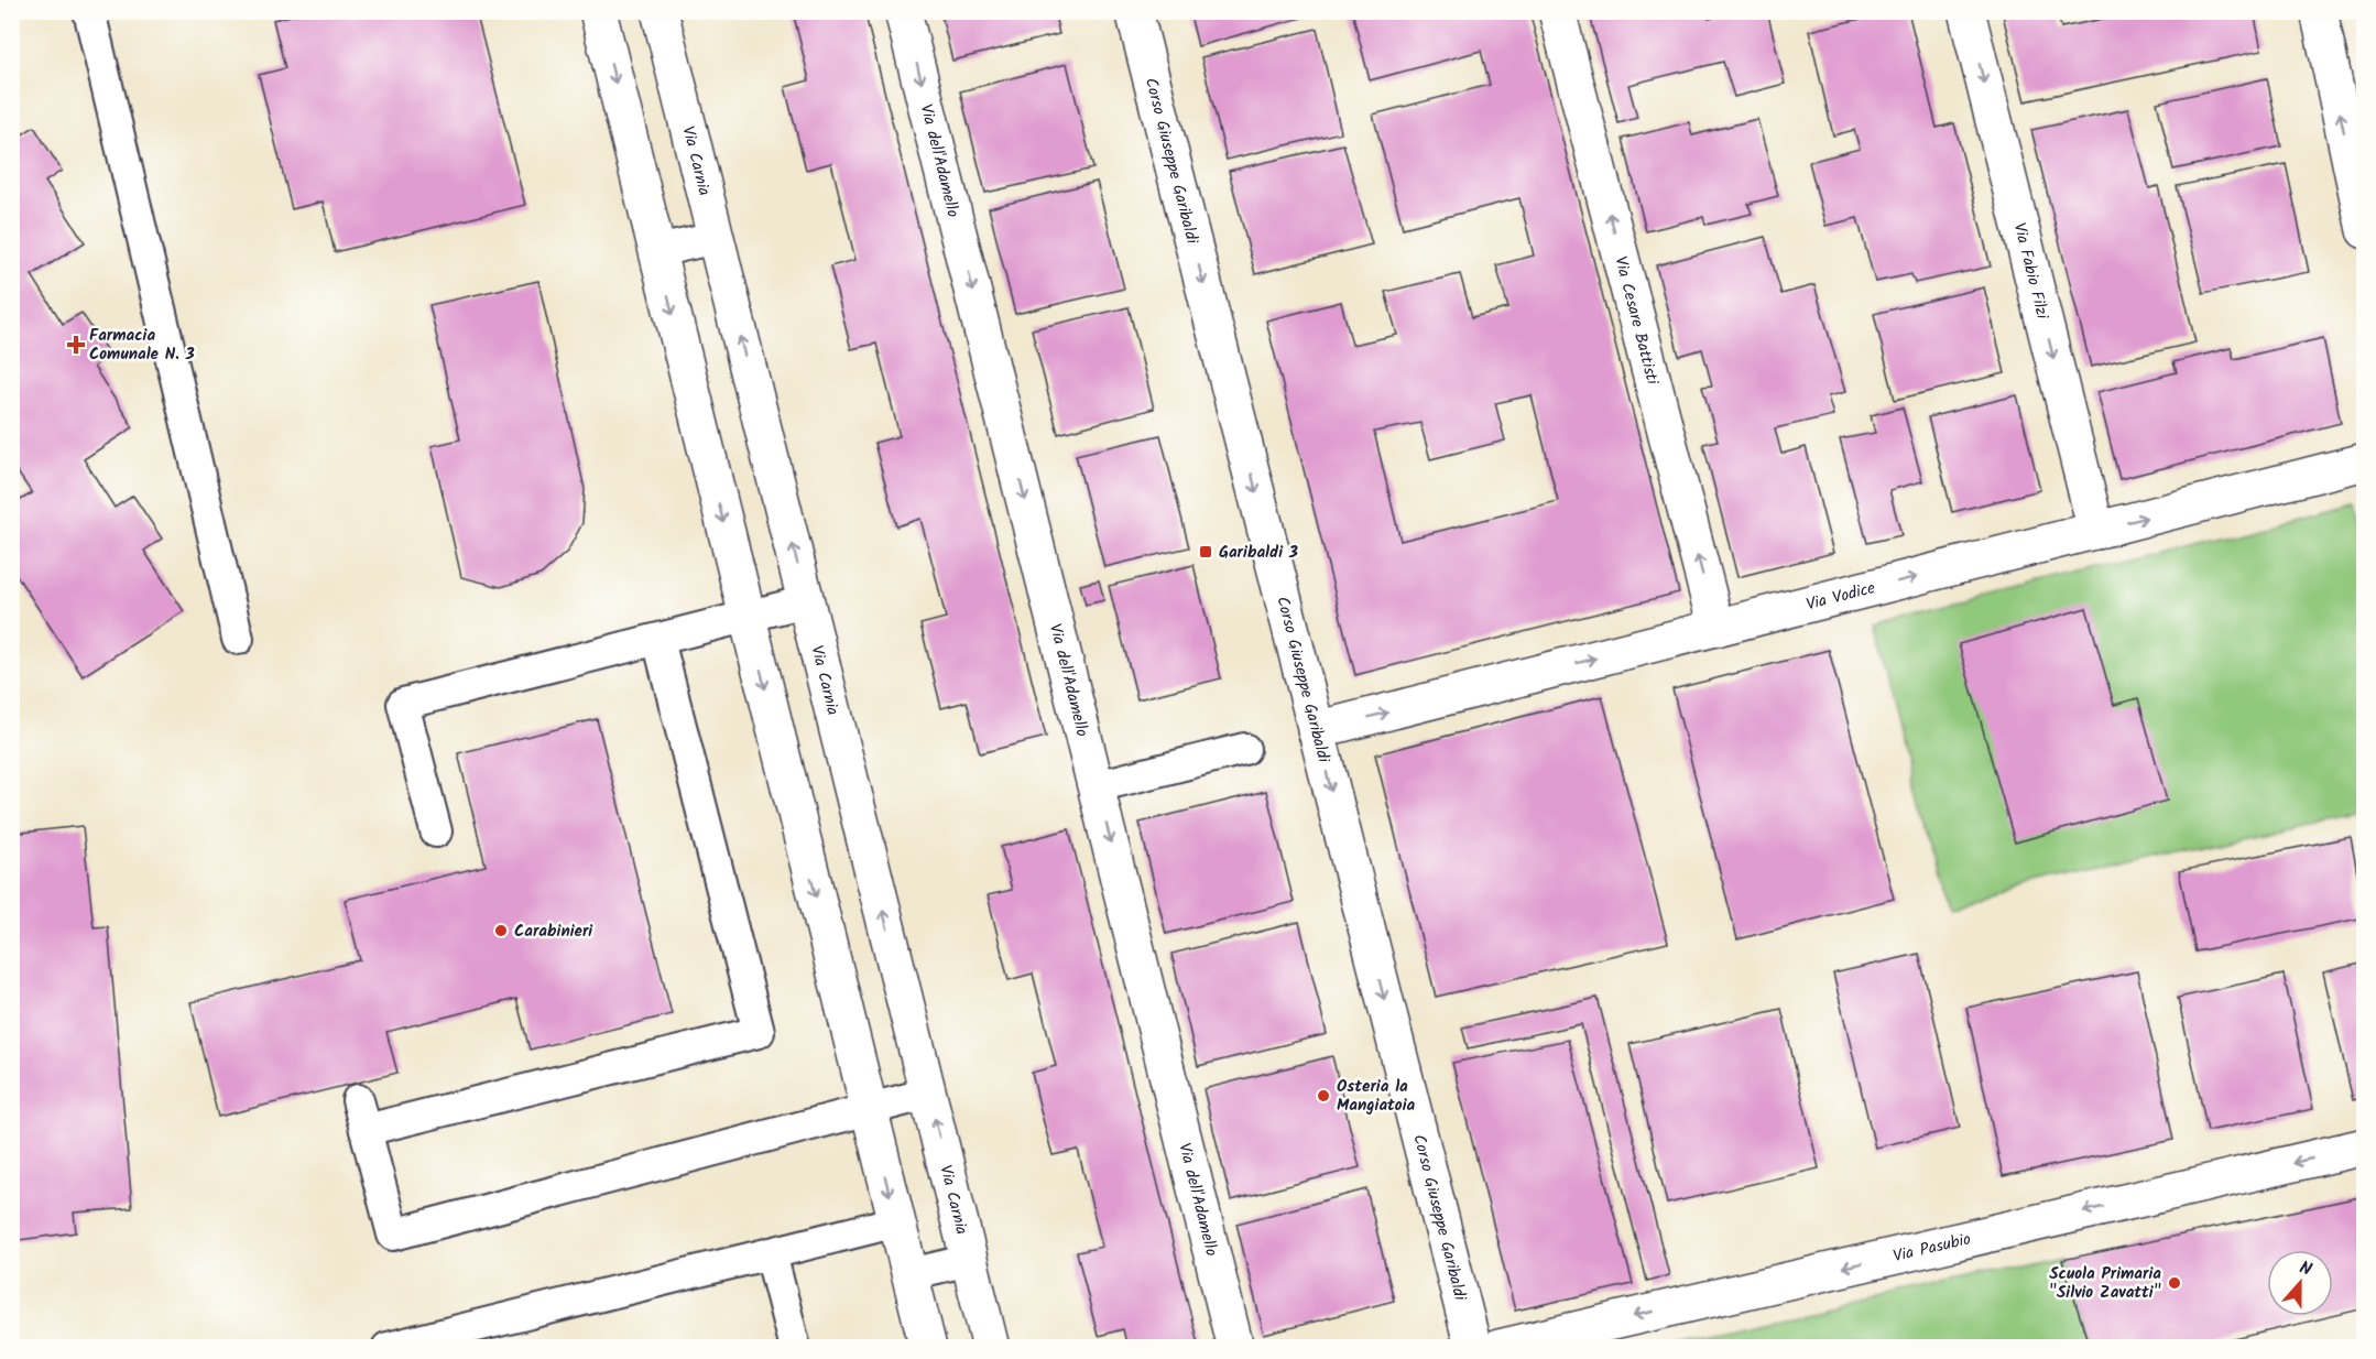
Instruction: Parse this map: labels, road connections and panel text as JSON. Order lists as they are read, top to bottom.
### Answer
{
  "streets": {
    "street": [
      "Via Carnia",
      "Via dell'Adamello",
      "Corso Giuseppe Garibaldi",
      "Via Fabio Filzi",
      "Via Cesare Battisti",
      "Via Vodice",
      "Via Pasubio"
    ]
  },
  "crossings": [
    ["Corso Giuseppe Garibaldi", "Via Vodice"],
    ["Via Fabio Filzi", "Via Vodice"],
    ["Via Cesare Battisti", "Via Vodice"]
  ],
  "one_way": [
    "Corso Giuseppe Garibaldi",
    "Via Fabio Filzi",
    "Via Cesare Battisti",
    "Via Vodice",
    "Via Pasubio"
  ],
  "places": {
    "health": ["Farmacia Comunale N. 3"],
    "transit": ["Garibaldi 3"],
    "other": ["Carabinieri", "Osteria la Mangiatoia", "Scuola Primaria \"Silvio Zavatti\""]
  },
  "north": "top"
}
